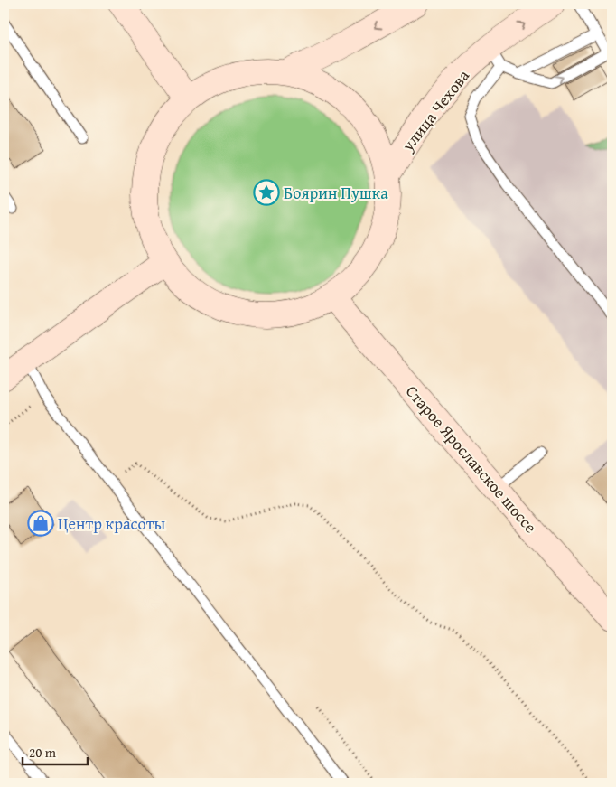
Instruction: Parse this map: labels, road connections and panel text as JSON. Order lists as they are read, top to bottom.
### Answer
{
  "streets": {
    "main road": ["улица Чехова", "Старое Ярославское шоссе"]
  },
  "places": {
    "place": ["Боярин Пушка"],
    "shop": ["Центр красоты"]
  },
  "scale_bar": "20 m"
}
